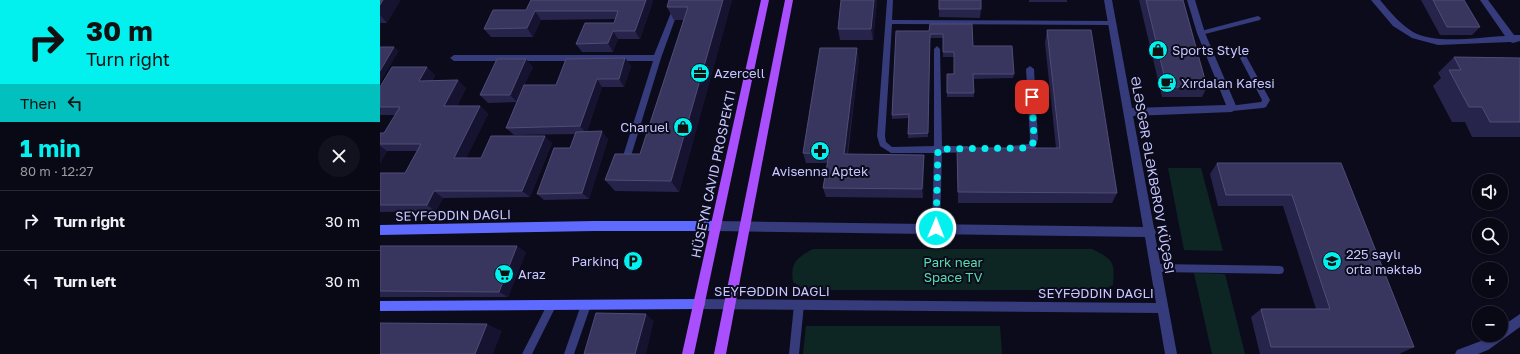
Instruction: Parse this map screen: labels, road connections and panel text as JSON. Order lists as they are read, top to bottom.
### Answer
{
  "streets": {
    "main road": ["HÜSEYN CAVID PROSPEKTI"],
    "street": ["ƏLƏSGƏR ƏLƏKBƏROV KÜÇƏSI"]
  },
  "parks": ["Park near Space TV"],
  "places": {
    "shop": ["Sports Style", "Charuel"],
    "office": ["Azercell"],
    "cafe": ["Xırdalan Kafesi"],
    "pharmacy": ["Avisenna Aptek"],
    "parking": ["Parkinq"],
    "school or university": ["225 saylı orta məktəb"],
    "supermarket": ["Araz"]
  },
  "page": {
    "turn": ["30 m", "Turn right"],
    "then": "Then",
    "heading": ["1 min", "80 m · 12:27"],
    "map_buttons": ["+", "−"],
    "list": [
      {
        "name": "Turn right",
        "value": "30 m"
      },
      {
        "name": "Turn left",
        "value": "30 m"
      }
    ]
  }
}
